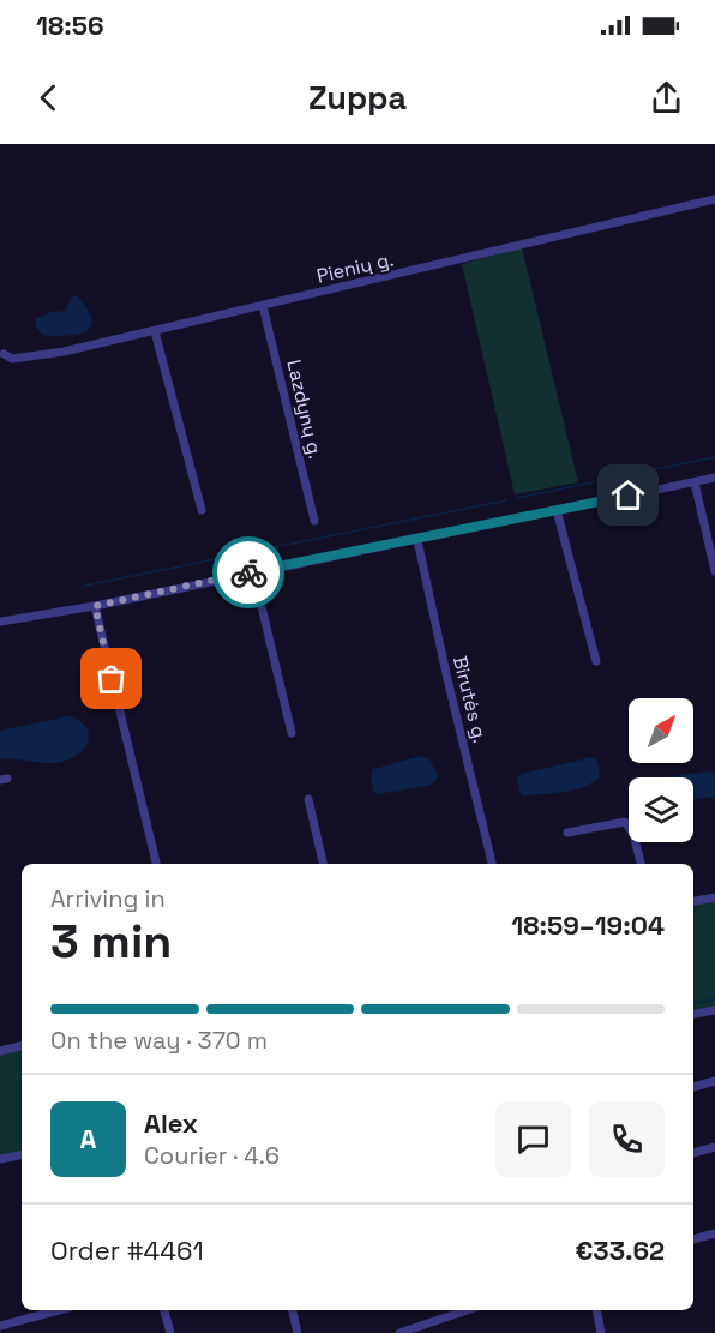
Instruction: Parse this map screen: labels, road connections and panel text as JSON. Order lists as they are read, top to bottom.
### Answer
{
  "streets": {
    "street": ["Pienių g.", "Lazdynų g.", "Birutės g."]
  },
  "crossings": [
    ["Pienių g.", "Lazdynų g."]
  ],
  "north": "top right",
  "page": {
    "status": "18:56",
    "header": "Zuppa",
    "heading": ["3 min", "Arriving in", "18:59–19:04"],
    "panel": [
      "Alex",
      "Courier · 4.6",
      "Order #4461",
      "€33.62"
    ],
    "bar": "On the way · 370 m",
    "round": "A"
  }
}
